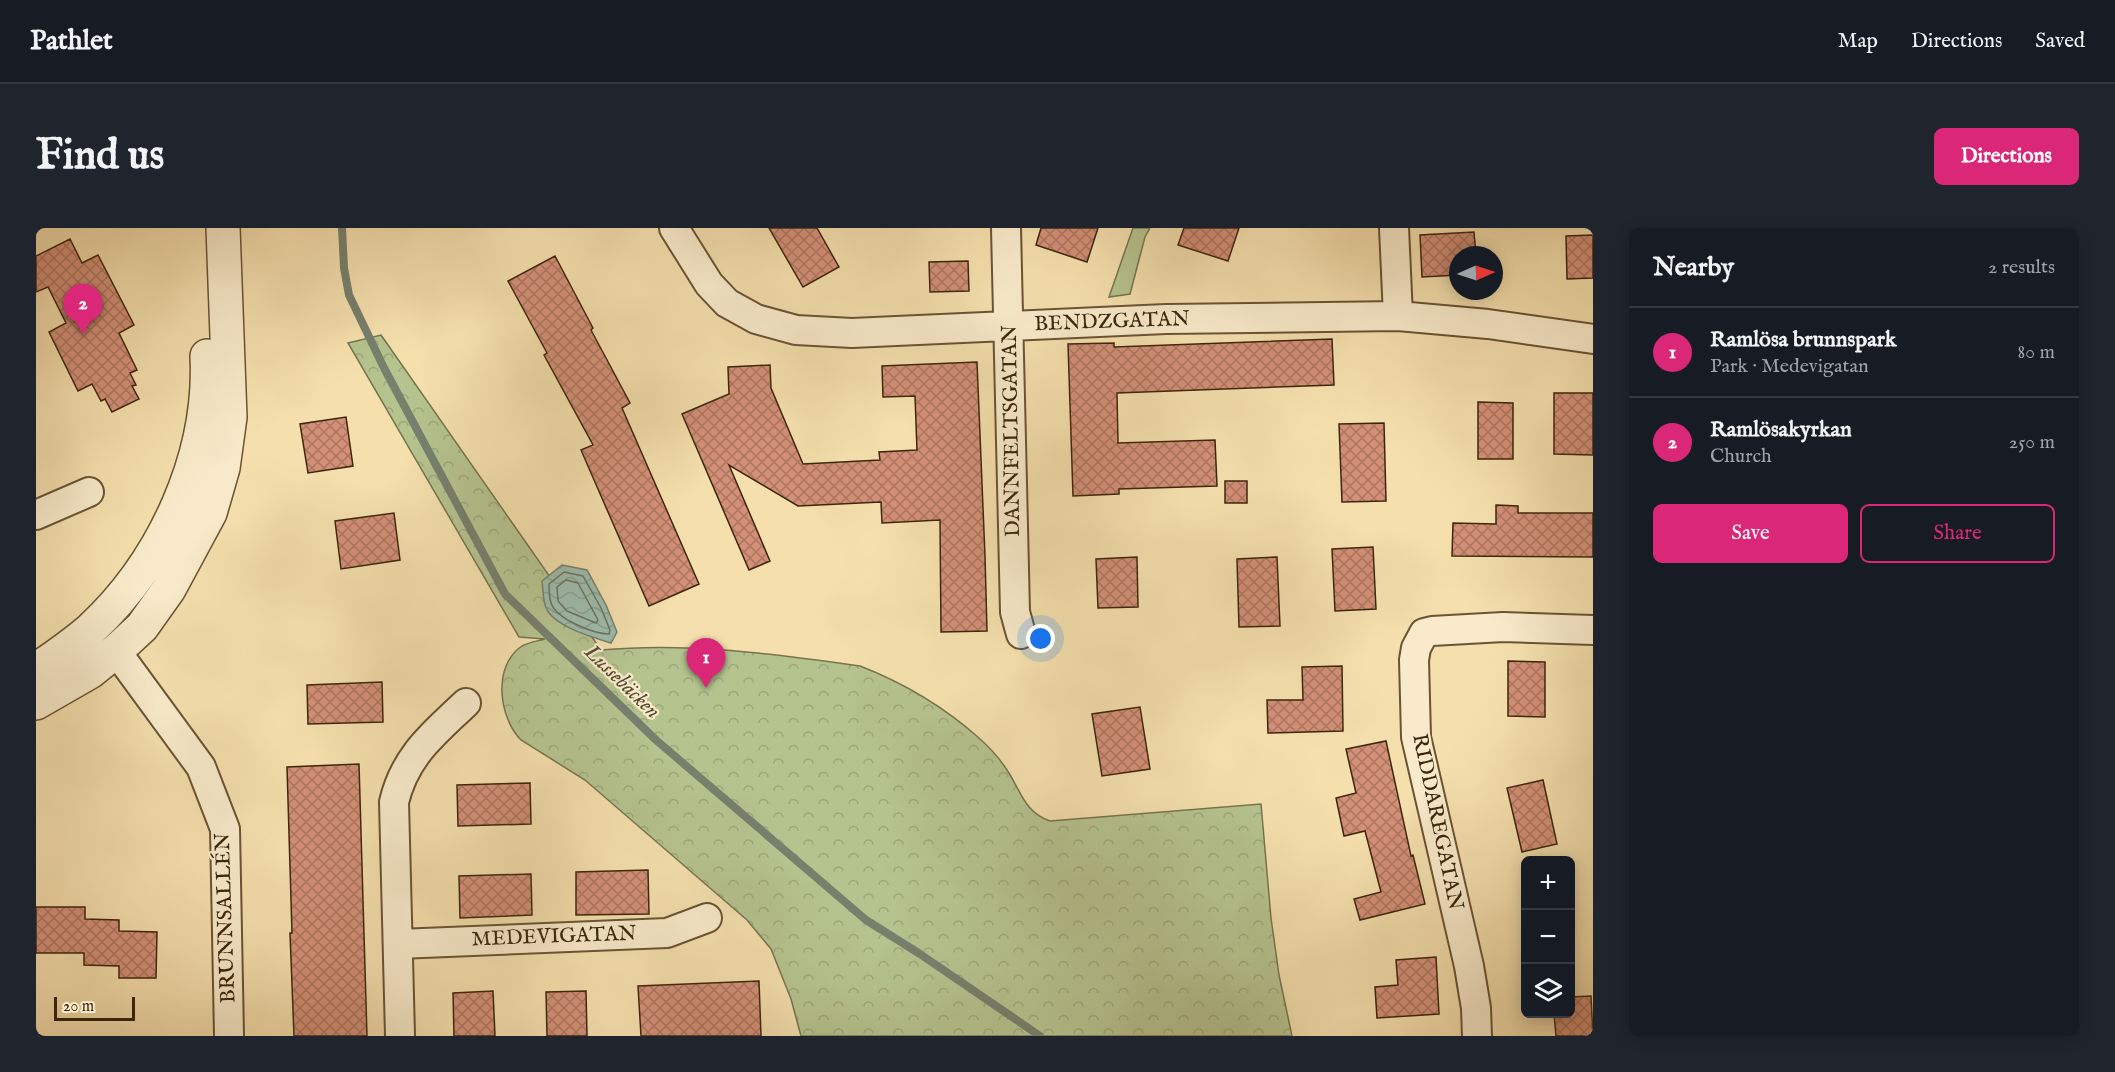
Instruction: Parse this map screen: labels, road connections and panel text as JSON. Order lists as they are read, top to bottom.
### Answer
{
  "streets": {
    "street": [
      "BENDZGATAN",
      "DANNFELTSGATAN",
      "RIDDAREGATAN",
      "BRUNNSALLÉN",
      "MEDEVIGATAN"
    ]
  },
  "crossings": [
    ["BENDZGATAN", "DANNFELTSGATAN"]
  ],
  "water": ["Lussebäcken"],
  "scale_bar": "20 m",
  "north": "right",
  "page": {
    "header": "Pathlet",
    "nav": ["Map", "Directions", "Saved"],
    "buttons": [
      "Directions",
      ["Save", "Share"]
    ],
    "title": "Find us",
    "heading": ["Nearby", "2 results"],
    "pins": ["2", "1"],
    "list": [
      {
        "mark": "1",
        "name": "Ramlösa brunnspark",
        "note": "Park · Medevigatan",
        "value": "80 m"
      },
      {
        "mark": "2",
        "name": "Ramlösakyrkan",
        "note": "Church",
        "value": "250 m"
      }
    ],
    "map_buttons": ["+", "−"],
    "scale": "20 m"
  }
}
